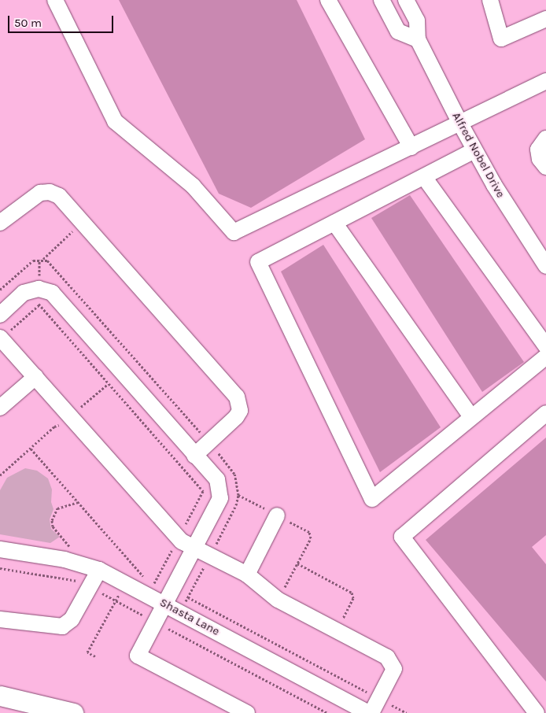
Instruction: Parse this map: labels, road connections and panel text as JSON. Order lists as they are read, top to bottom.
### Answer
{
  "streets": {
    "street": ["Alfred Nobel Drive", "Shasta Lane"]
  },
  "scale_bar": "50 m"
}
